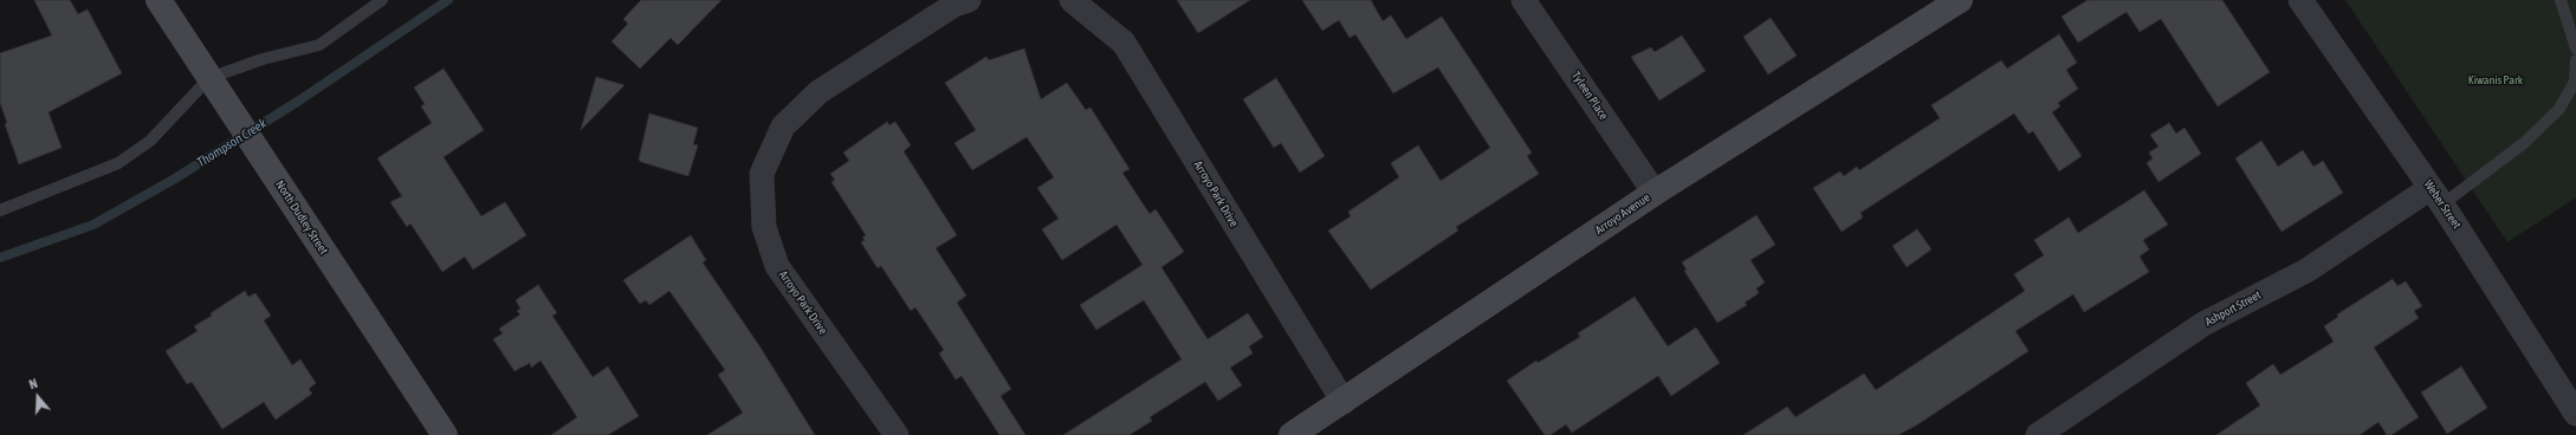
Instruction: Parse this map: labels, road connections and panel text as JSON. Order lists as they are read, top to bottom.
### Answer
{
  "streets": {
    "street": [
      "Tyleen Place",
      "Arroyo Park Drive",
      "Weber Street",
      "Arroyo Avenue",
      "North Dudley Street",
      "Ashport Street"
    ]
  },
  "crossings": [
    ["Tyleen Place", "Arroyo Avenue"],
    ["Arroyo Park Drive", "Arroyo Avenue"],
    ["Weber Street", "Ashport Street"]
  ],
  "water": ["Thompson Creek"],
  "parks": ["Kiwanis Park"],
  "north": "top"
}
